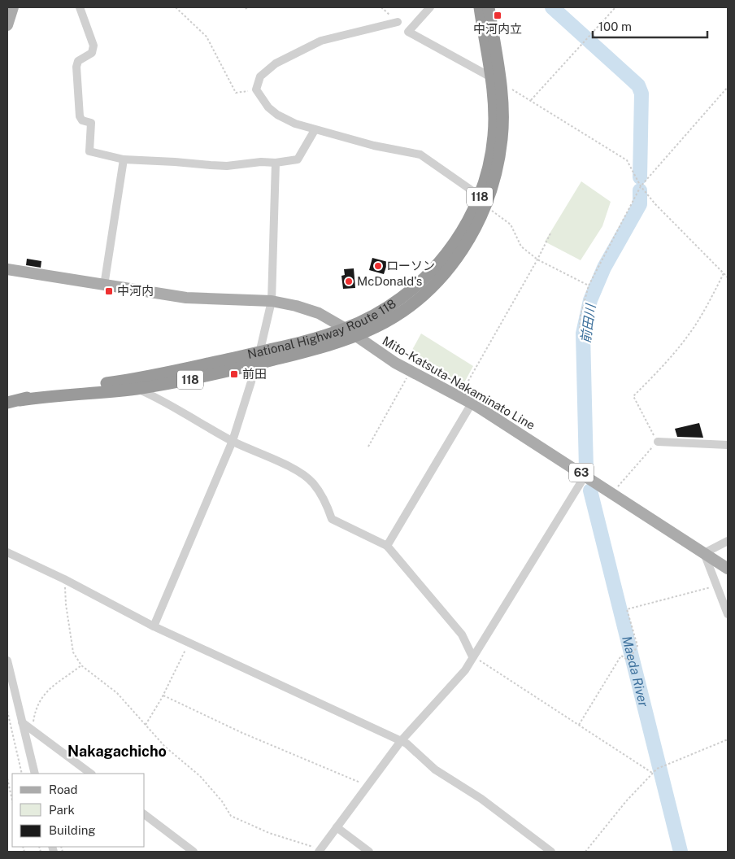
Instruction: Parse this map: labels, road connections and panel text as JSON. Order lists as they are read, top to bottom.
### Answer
{
  "streets": {
    "highway": ["118", "National Highway Route 118"],
    "main road": ["Mito-Katsuta-Nakaminato Line", "63"]
  },
  "crossings": [
    ["National Highway Route 118", "Mito-Katsuta-Nakaminato Line"]
  ],
  "districts": ["Nakagachicho"],
  "water": ["前田川", "Maeda River"],
  "places": {
    "transit": ["中河内立", "中河内", "前田"],
    "other": ["ローソン", "McDonald's"]
  },
  "legend": ["Road", "Park", "Building"],
  "scale_bar": "100 m"
}
